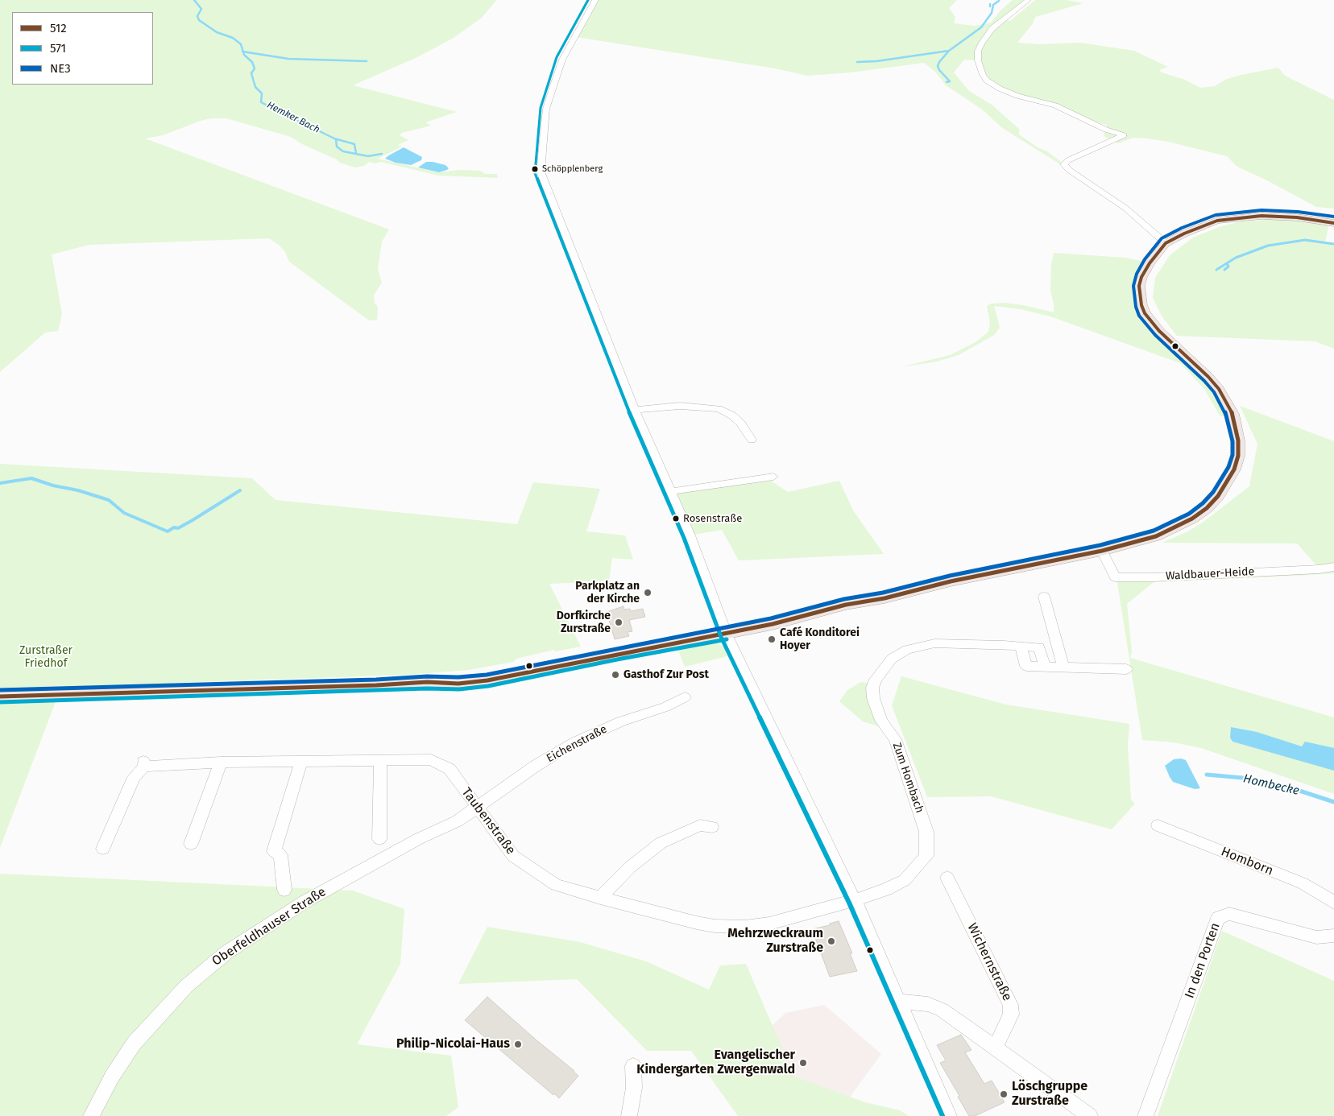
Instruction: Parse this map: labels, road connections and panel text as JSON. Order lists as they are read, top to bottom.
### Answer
{
  "streets": {
    "street": [
      "Waldbauer-Heide",
      "Eichenstraße",
      "Zum Hombach",
      "Taubenstraße",
      "Homborn",
      "Oberfeldhauser Straße",
      "In den Porten",
      "Wichernstraße"
    ]
  },
  "crossings": [
    ["Eichenstraße", "Taubenstraße"],
    ["Eichenstraße", "Oberfeldhauser Straße"],
    ["Zum Hombach", "Taubenstraße"],
    ["Taubenstraße", "Oberfeldhauser Straße"]
  ],
  "water": ["Hemker Bach", "Hombecke"],
  "parks": ["Zurstraßer Friedhof"],
  "places": [
    "Schöpplenberg",
    "Rosenstraße",
    "Parkplatz an der Kirche",
    "Dorfkirche Zurstraße",
    "Café Konditorei Hoyer",
    "Gasthof Zur Post",
    "Mehrzweckraum Zurstraße",
    "Philip-Nicolai-Haus",
    "Evangelischer Kindergarten Zwergenwald",
    "Löschgruppe Zurstraße"
  ],
  "lines": ["transit line 571", "transit line NE3", "transit line 512"],
  "legend": ["512", "571", "NE3"]
}
